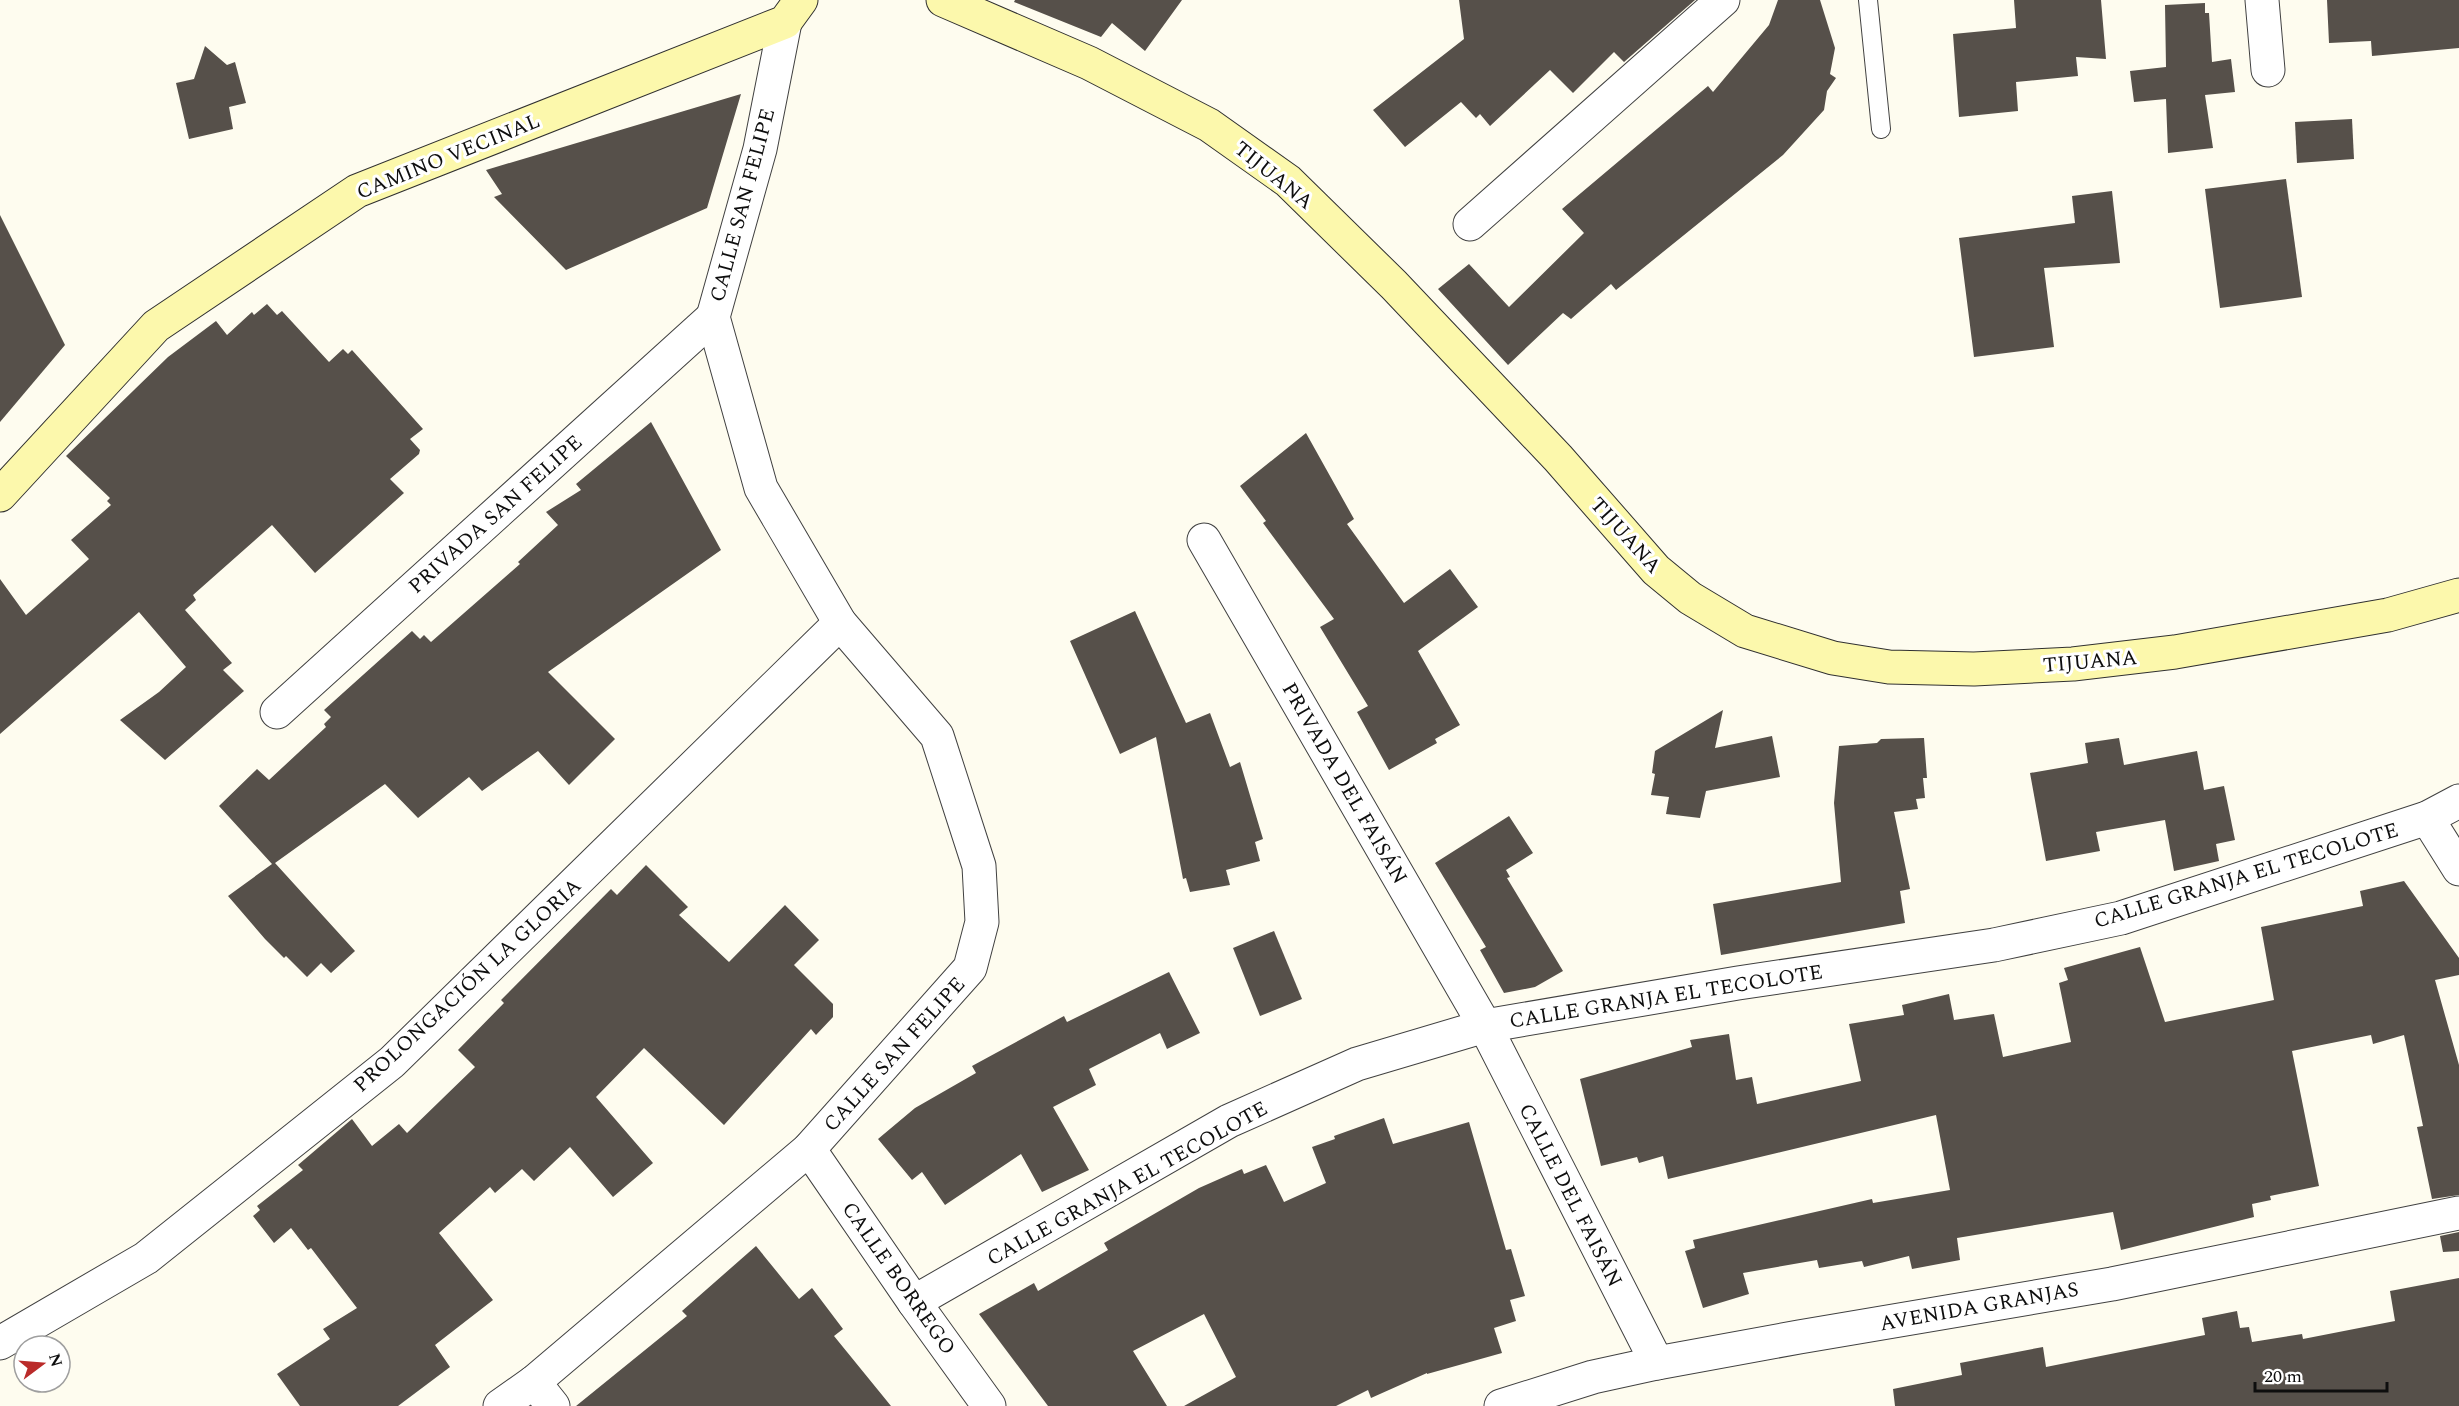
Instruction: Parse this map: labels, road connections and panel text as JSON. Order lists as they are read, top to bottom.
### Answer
{
  "streets": {
    "street": [
      "CAMINO VECINAL",
      "TIJUANA",
      "CALLE SAN FELIPE",
      "PRIVADA SAN FELIPE",
      "PRIVADA DEL FAISÁN",
      "CALLE GRANJA EL TECOLOTE",
      "PROLONGACIÓN LA GLORIA",
      "CALLE DEL FAISÁN",
      "CALLE BORREGO",
      "AVENIDA GRANJAS"
    ]
  },
  "crossings": [
    ["CAMINO VECINAL", "CALLE SAN FELIPE"],
    ["CALLE SAN FELIPE", "PRIVADA SAN FELIPE"],
    ["CALLE SAN FELIPE", "PROLONGACIÓN LA GLORIA"],
    ["CALLE SAN FELIPE", "CALLE BORREGO"],
    ["PRIVADA DEL FAISÁN", "CALLE GRANJA EL TECOLOTE"],
    ["PRIVADA DEL FAISÁN", "CALLE DEL FAISÁN"],
    ["CALLE GRANJA EL TECOLOTE", "CALLE DEL FAISÁN"],
    ["CALLE GRANJA EL TECOLOTE", "CALLE BORREGO"],
    ["CALLE DEL FAISÁN", "AVENIDA GRANJAS"]
  ],
  "scale_bar": "20 m",
  "north": "right"
}
